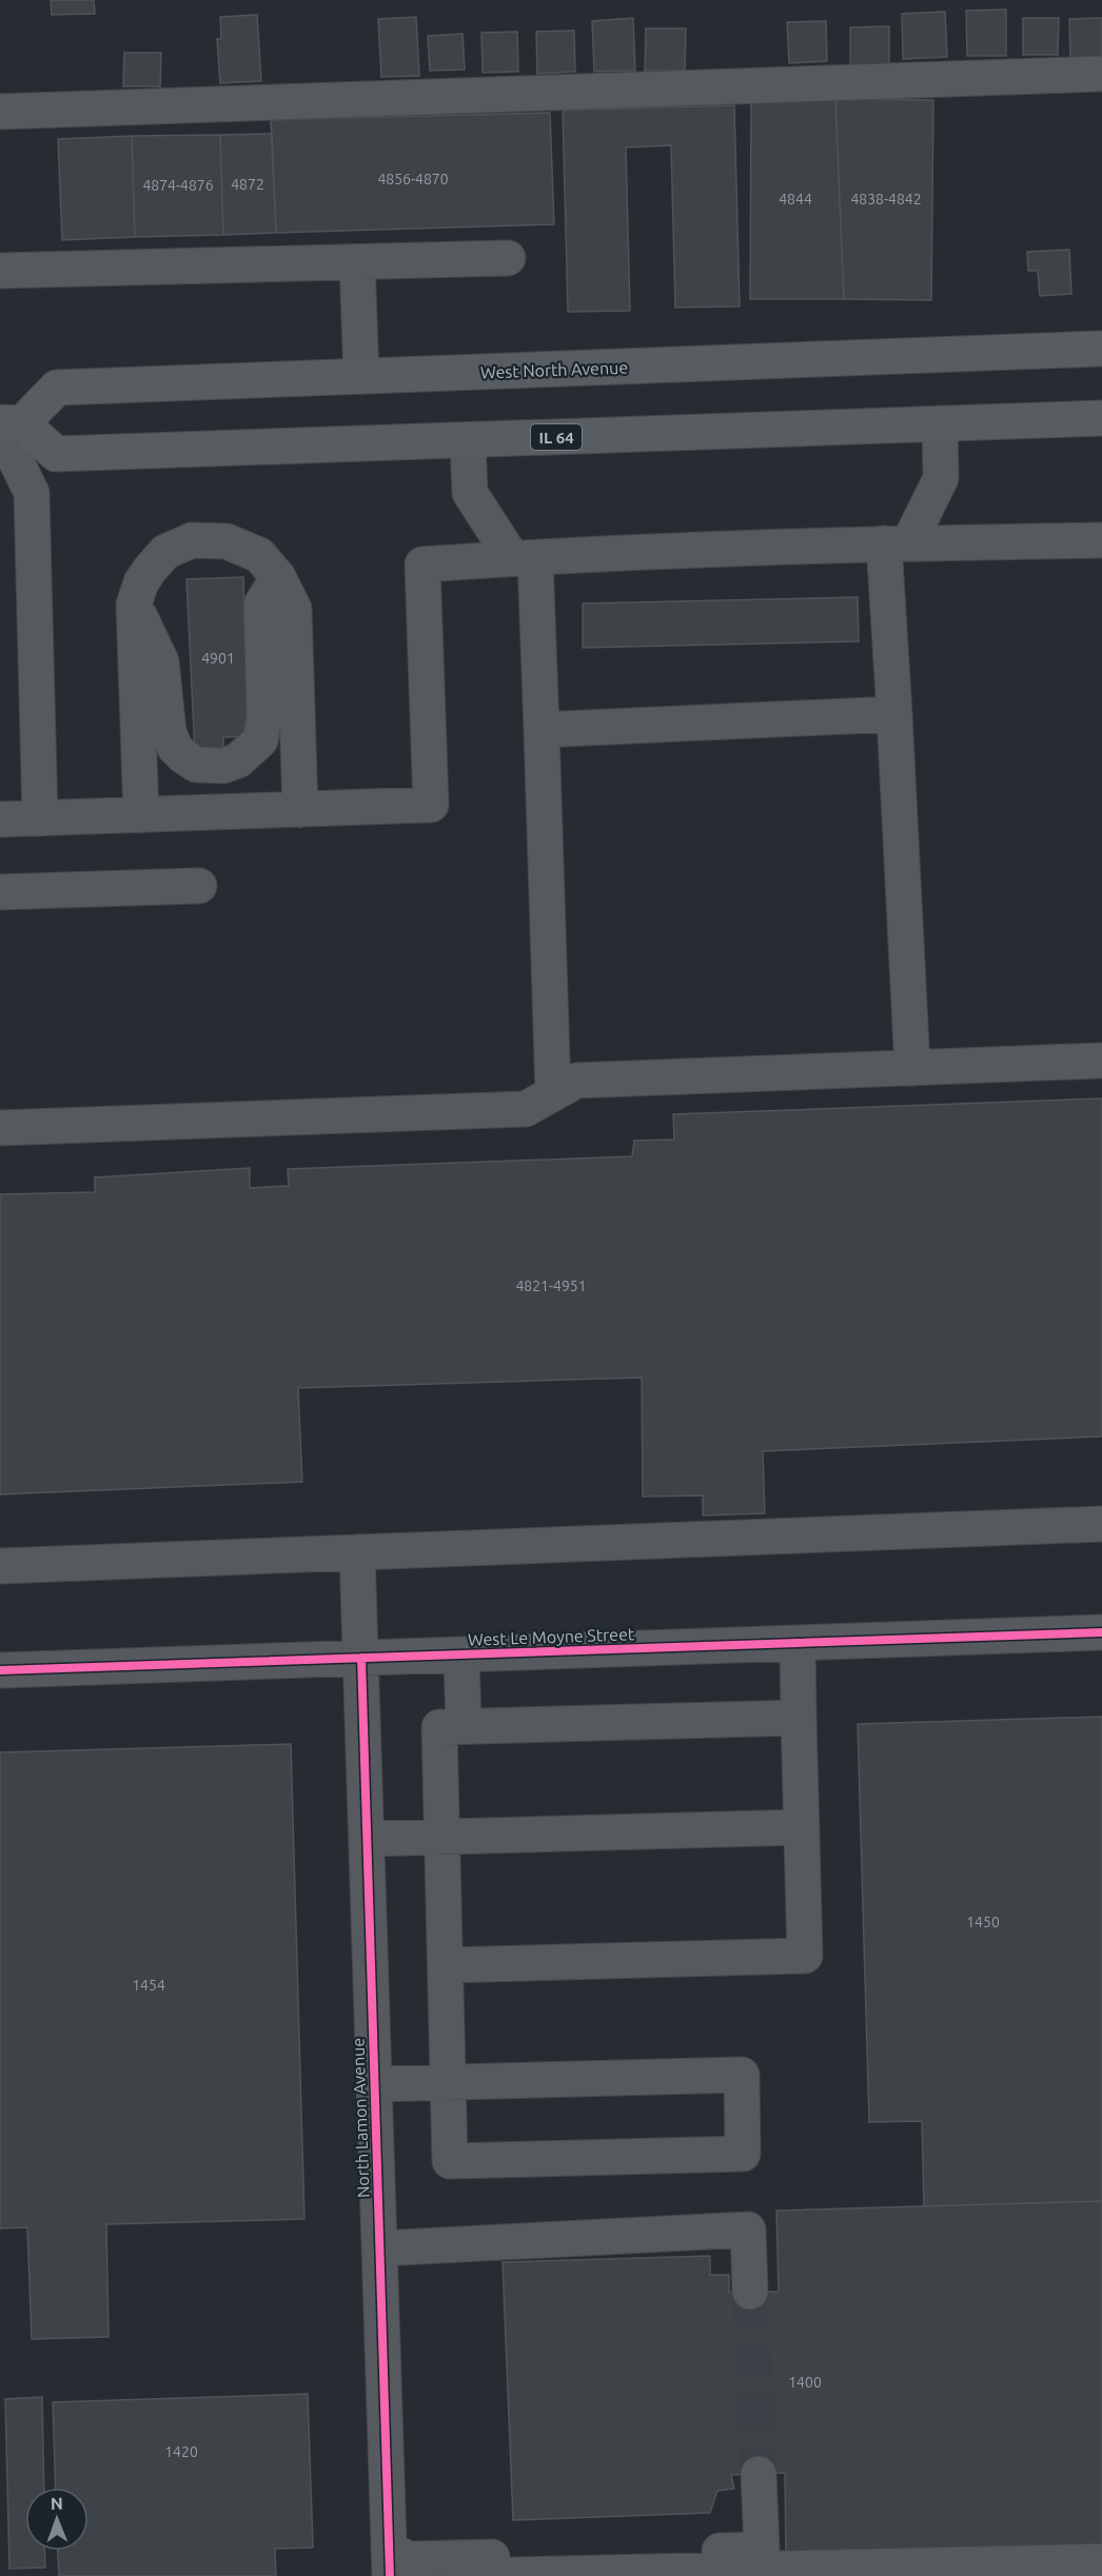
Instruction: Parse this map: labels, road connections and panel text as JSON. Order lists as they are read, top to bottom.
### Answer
{
  "streets": {
    "main road": ["West North Avenue", "IL 64"],
    "street": ["West Le Moyne Street", "North Lamon Avenue"]
  },
  "crossings": [
    ["West North Avenue", "IL 64"],
    ["West Le Moyne Street", "North Lamon Avenue"]
  ],
  "house_numbers": [
    "4856-4870",
    "4872",
    "4874-4876",
    "4844",
    "4838-4842",
    "4901",
    "4821-4951",
    "1450",
    "1454",
    "1400",
    "1420"
  ],
  "north": "top"
}
